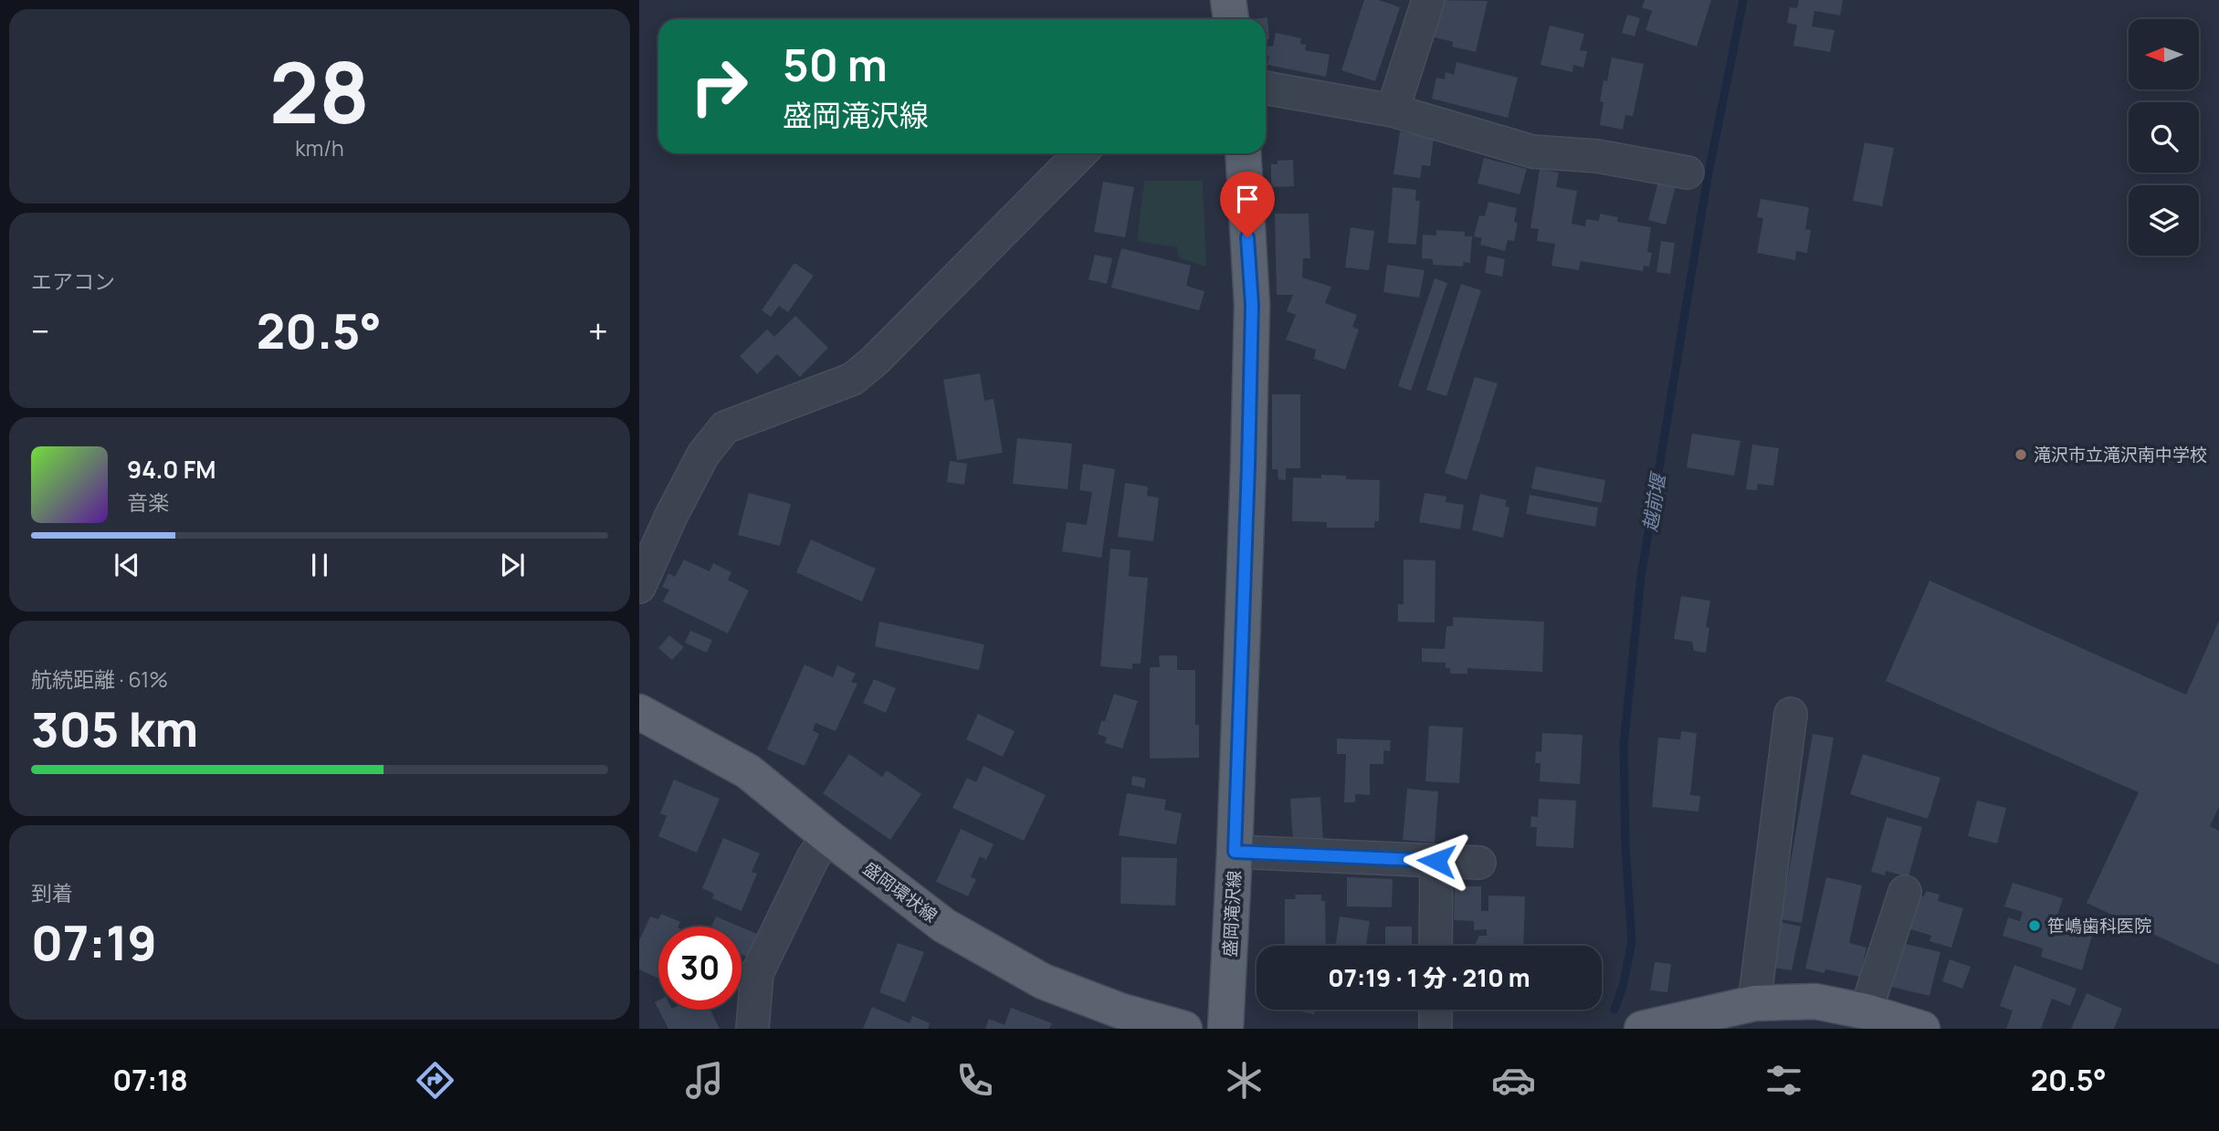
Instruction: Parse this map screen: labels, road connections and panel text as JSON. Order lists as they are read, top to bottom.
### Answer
{
  "streets": {
    "main road": ["盛岡環状線", "盛岡滝沢線"]
  },
  "water": ["越前堰"],
  "places": ["滝沢市立滝沢南中学校", "笹嶋歯科医院"],
  "north": "left",
  "page": {
    "tile": [
      ["28", "km/h"],
      "エアコン",
      ["航続距離 · 61%", "305 km"],
      ["到着", "07:19"]
    ],
    "turn": ["50 m", "盛岡滝沢線"],
    "heat": ["−", "20.5°", "+"],
    "song": ["94.0 FM", "音楽"],
    "limit": "30",
    "trip": "07:19 · 1 分 · 210 m",
    "tabs": ["07:18", "20.5°"]
  }
}
